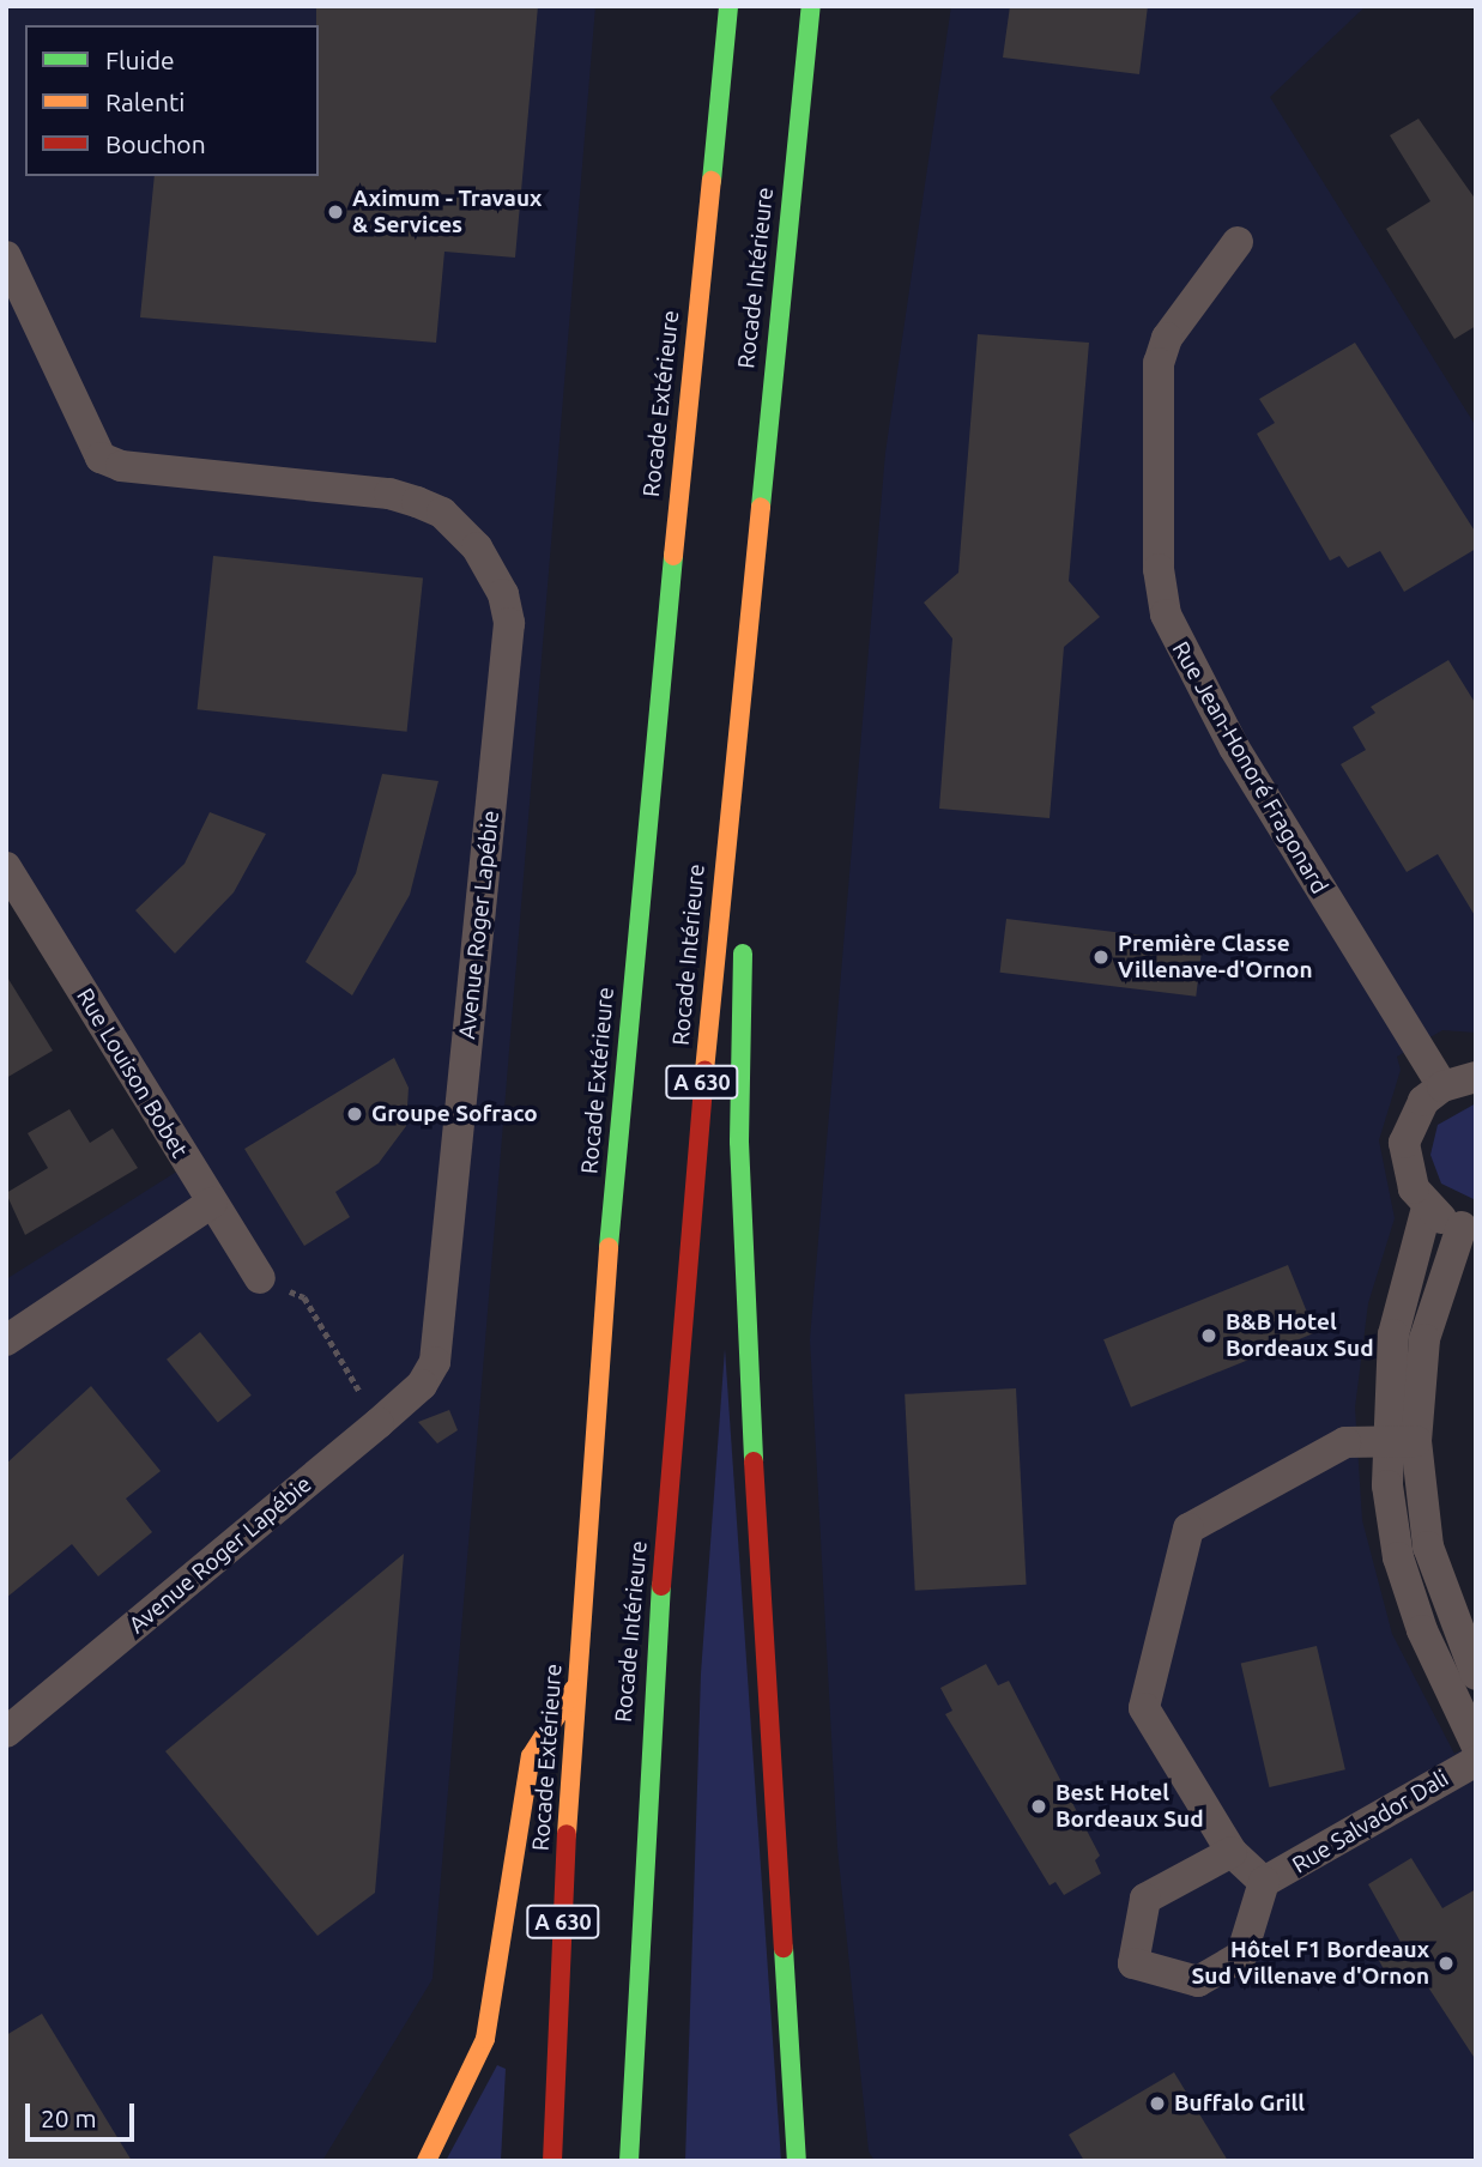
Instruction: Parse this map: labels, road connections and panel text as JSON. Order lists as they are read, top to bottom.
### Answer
{
  "streets": {
    "highway": ["Rocade Intérieure", "Rocade Extérieure", "A 630"],
    "street": [
      "Rue Jean-Honoré Fragonard",
      "Avenue Roger Lapébie",
      "Rue Louison Bobet",
      "Rue Salvador Dali"
    ]
  },
  "places": [
    "Aximum - Travaux & Services",
    "Première Classe Villenave-d'Ornon",
    "Groupe Sofraco",
    "B&B Hotel Bordeaux Sud",
    "Best Hotel Bordeaux Sud",
    "Hôtel F1 Bordeaux Sud Villenave d'Ornon",
    "Buffalo Grill"
  ],
  "legend": ["Fluide", "Ralenti", "Bouchon"],
  "scale_bar": "20 m"
}
